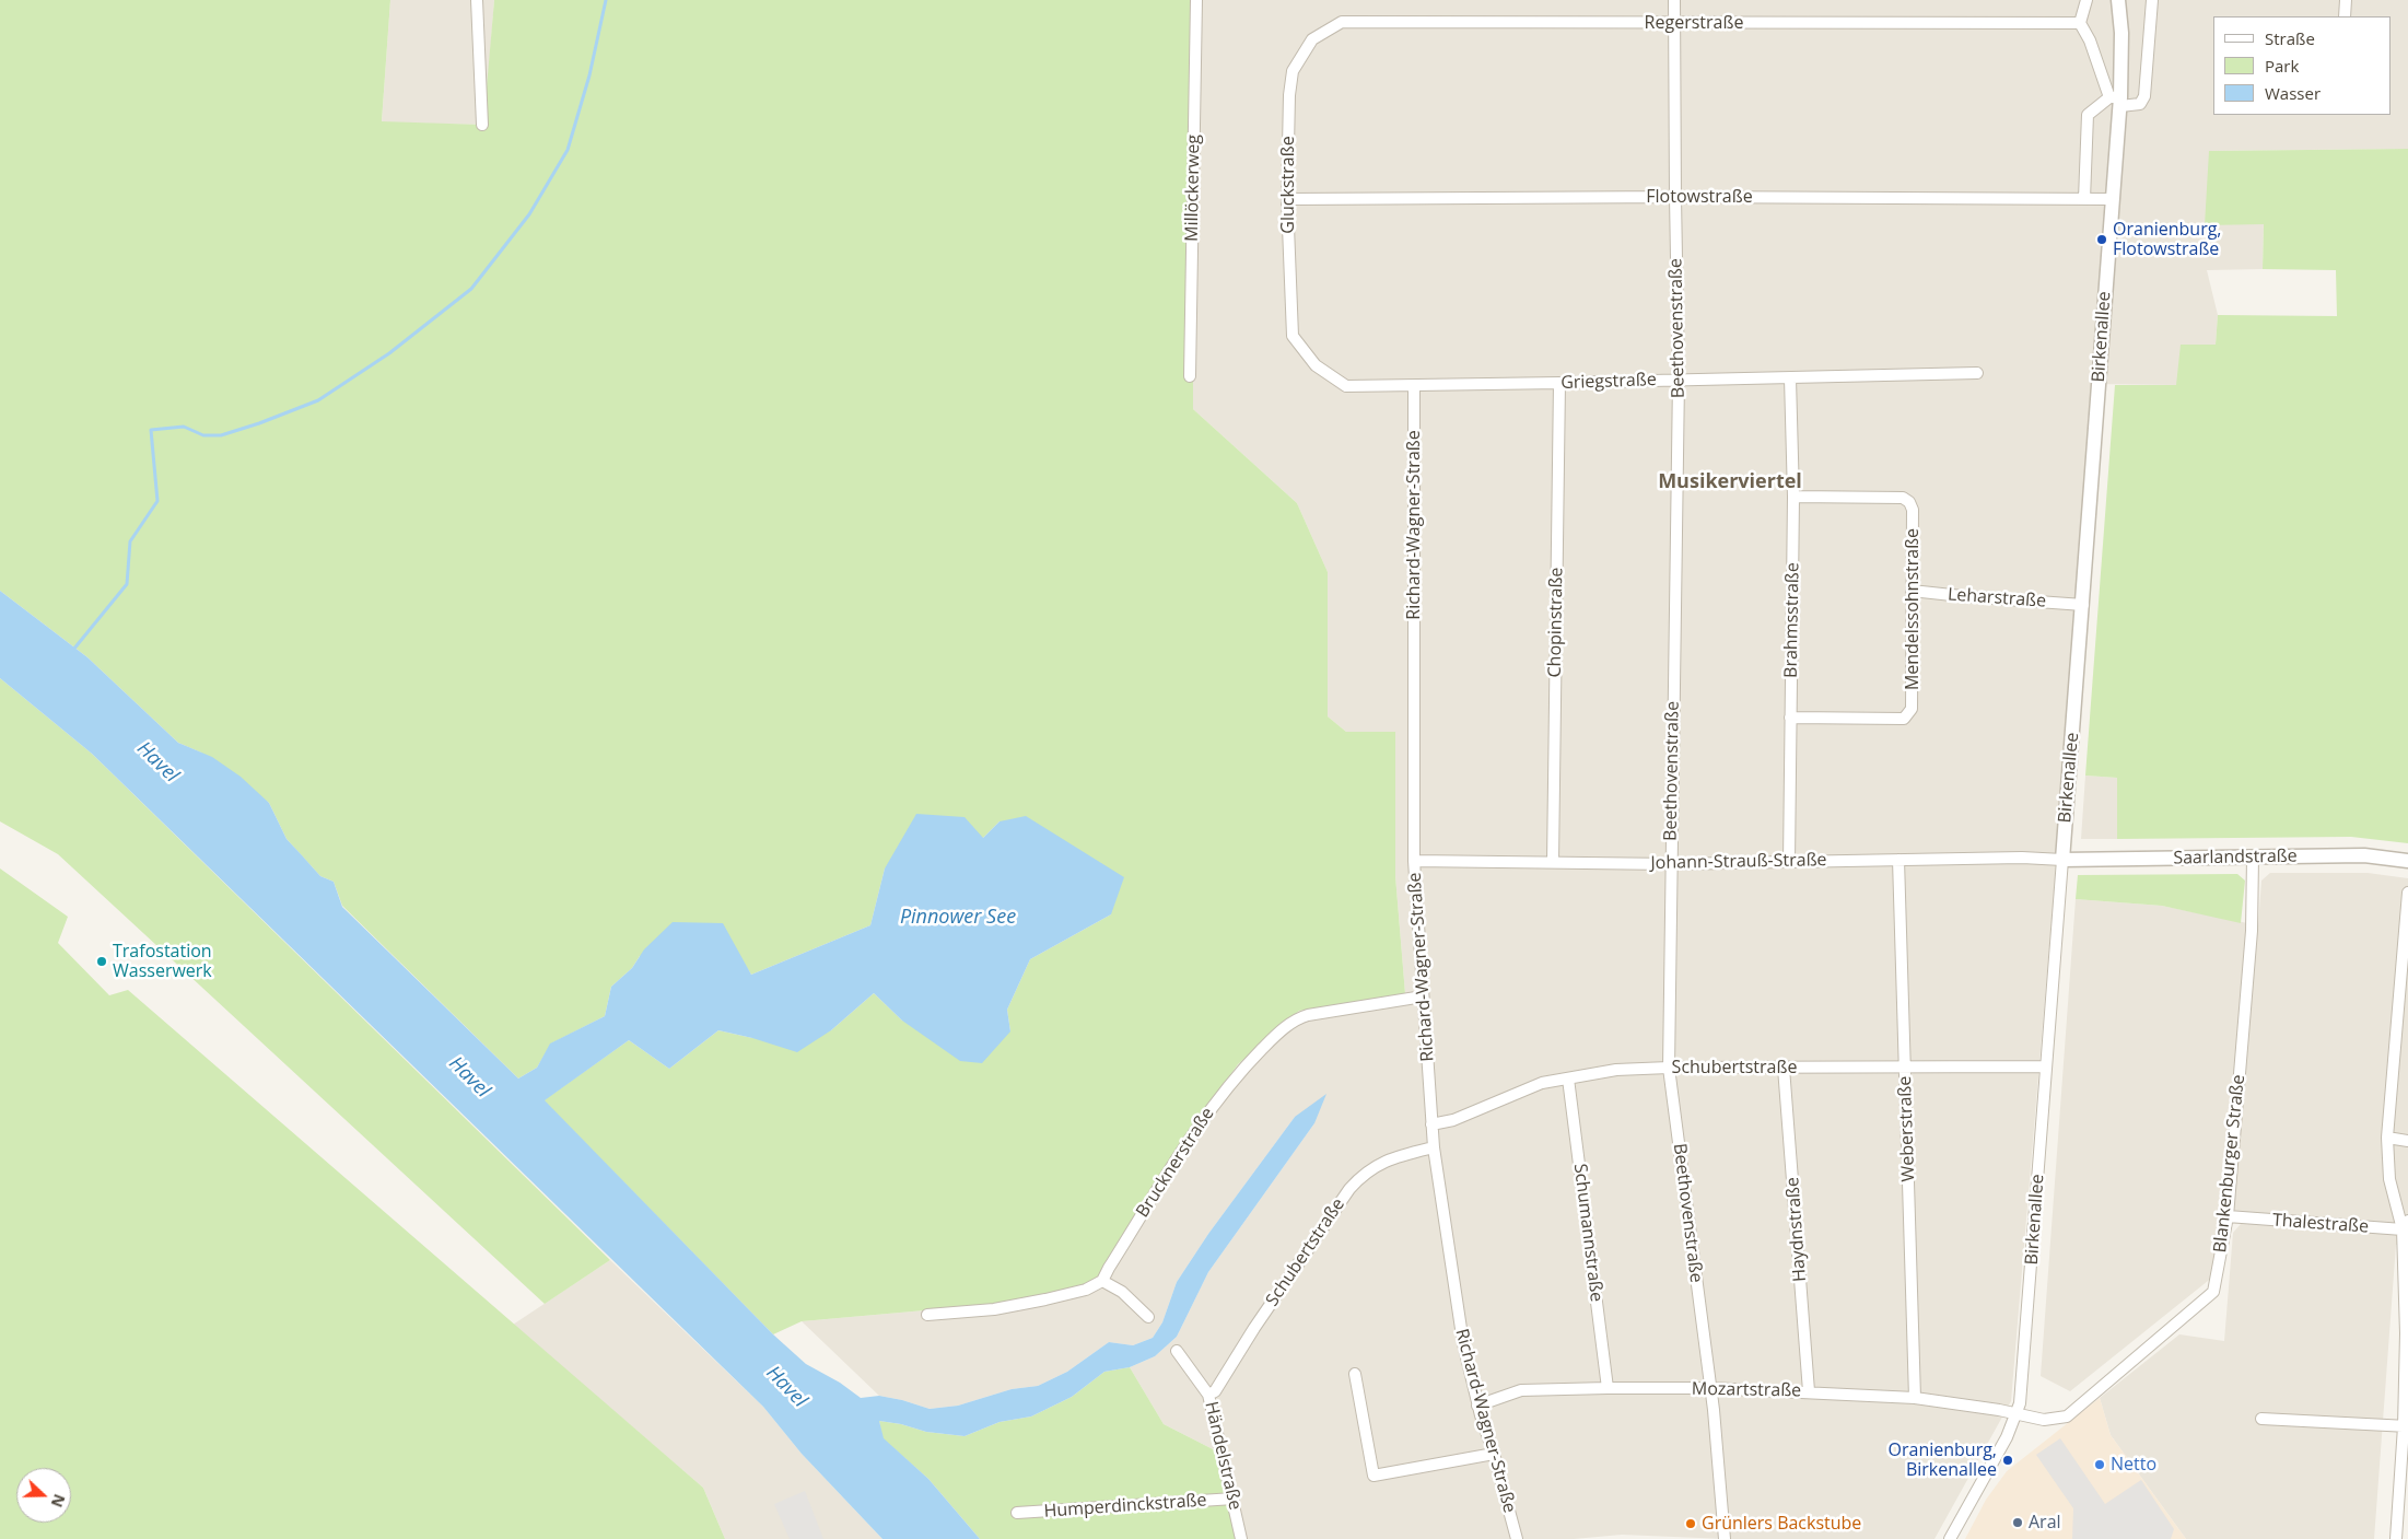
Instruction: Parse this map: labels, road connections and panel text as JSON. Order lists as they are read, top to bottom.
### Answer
{
  "streets": {
    "street": [
      "Regerstraße",
      "Gluckstraße",
      "Millöckerweg",
      "Flotowstraße",
      "Beethovenstraße",
      "Birkenallee",
      "Griegstraße",
      "Richard-Wagner-Straße",
      "Leharstraße",
      "Mendelssohnstraße",
      "Brahmsstraße",
      "Chopinstraße",
      "Saarlandstraße",
      "Johann-Strauß-Straße",
      "Schubertstraße",
      "Weberstraße",
      "Brucknerstraße",
      "Blankenburger Straße",
      "Thalestraße",
      "Haydnstraße",
      "Schumannstraße",
      "Mozartstraße",
      "Händelstraße",
      "Humperdinckstraße"
    ]
  },
  "crossings": [
    ["Regerstraße", "Gluckstraße"],
    ["Regerstraße", "Beethovenstraße"],
    ["Gluckstraße", "Flotowstraße"],
    ["Gluckstraße", "Griegstraße"],
    ["Flotowstraße", "Beethovenstraße"],
    ["Flotowstraße", "Birkenallee"],
    ["Beethovenstraße", "Griegstraße"],
    ["Beethovenstraße", "Johann-Strauß-Straße"],
    ["Beethovenstraße", "Schubertstraße"],
    ["Beethovenstraße", "Mozartstraße"],
    ["Birkenallee", "Leharstraße"],
    ["Birkenallee", "Saarlandstraße"],
    ["Birkenallee", "Johann-Strauß-Straße"],
    ["Birkenallee", "Schubertstraße"],
    ["Birkenallee", "Blankenburger Straße"],
    ["Birkenallee", "Mozartstraße"],
    ["Griegstraße", "Richard-Wagner-Straße"],
    ["Griegstraße", "Brahmsstraße"],
    ["Griegstraße", "Chopinstraße"],
    ["Richard-Wagner-Straße", "Johann-Strauß-Straße"],
    ["Richard-Wagner-Straße", "Schubertstraße"],
    ["Richard-Wagner-Straße", "Brucknerstraße"],
    ["Richard-Wagner-Straße", "Mozartstraße"],
    ["Leharstraße", "Mendelssohnstraße"],
    ["Mendelssohnstraße", "Brahmsstraße"],
    ["Brahmsstraße", "Johann-Strauß-Straße"],
    ["Chopinstraße", "Johann-Strauß-Straße"],
    ["Saarlandstraße", "Johann-Strauß-Straße"],
    ["Saarlandstraße", "Blankenburger Straße"],
    ["Johann-Strauß-Straße", "Weberstraße"],
    ["Schubertstraße", "Weberstraße"],
    ["Schubertstraße", "Haydnstraße"],
    ["Schubertstraße", "Schumannstraße"],
    ["Schubertstraße", "Händelstraße"],
    ["Weberstraße", "Mozartstraße"],
    ["Blankenburger Straße", "Thalestraße"],
    ["Blankenburger Straße", "Mozartstraße"],
    ["Haydnstraße", "Mozartstraße"],
    ["Schumannstraße", "Mozartstraße"],
    ["Händelstraße", "Humperdinckstraße"]
  ],
  "districts": ["Musikerviertel"],
  "water": ["Havel", "Pinnower See"],
  "places": [
    "Oranienburg, Flotowstraße",
    "Trafostation Wasserwerk",
    "Oranienburg, Birkenallee",
    "Netto",
    "Aral",
    "Grünlers Backstube"
  ],
  "legend": ["Straße", "Park", "Wasser"],
  "north": "right"
}
